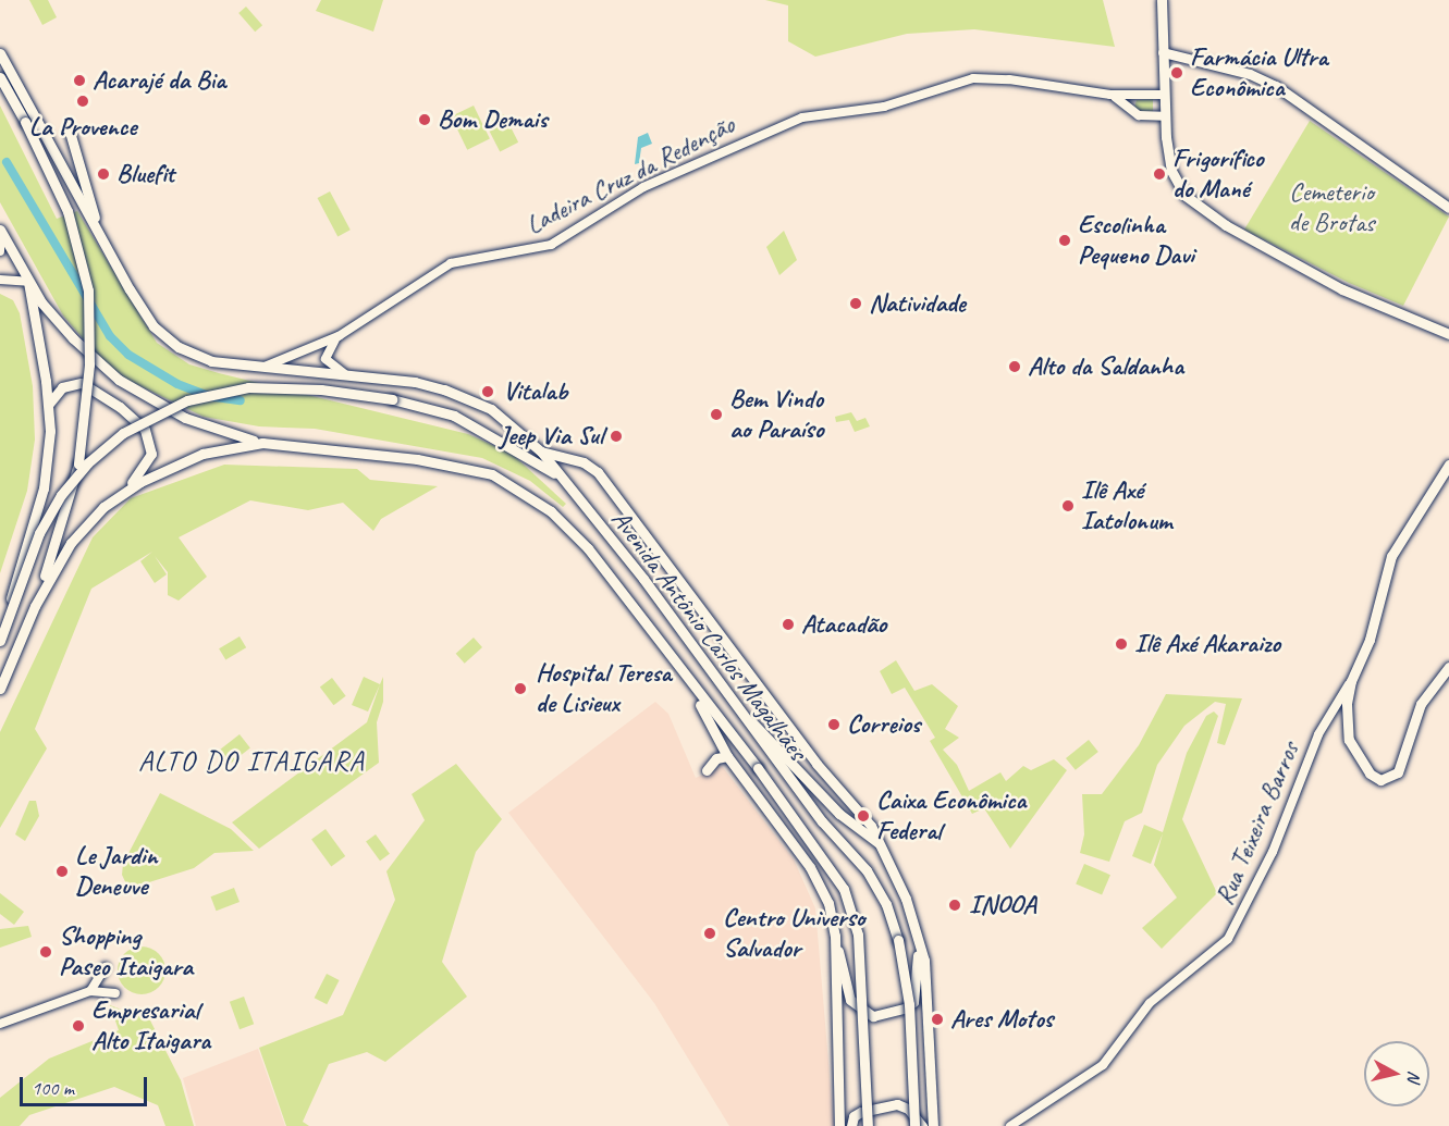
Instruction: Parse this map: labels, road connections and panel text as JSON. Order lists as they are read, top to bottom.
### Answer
{
  "streets": {
    "main road": ["Avenida Antônio Carlos Magalhães", "Rua Teixeira Barros"],
    "street": ["Ladeira Cruz da Redenção"]
  },
  "crossings": [
    ["Ladeira Cruz da Redenção", "Avenida Antônio Carlos Magalhães"]
  ],
  "districts": ["ALTO DO ITAIGARA"],
  "parks": ["Cemeterio de Brotas"],
  "places": [
    "Farmácia Ultra Econômica",
    "Acarajé da Bia",
    "La Provence",
    "Bom Demais",
    "Bluefit",
    "Frigorífico do Mané",
    "Escolinha Pequeno Davi",
    "Natividade",
    "Alto da Saldanha",
    "Vitalab",
    "Bem Vindo ao Paraíso",
    "Jeep Via Sul",
    "Ilê Axé Iatolonum",
    "Atacadão",
    "Ilê Axé Akaraizo",
    "Hospital Teresa de Lisieux",
    "Correios",
    "Caixa Econômica Federal",
    "Le Jardin Deneuve",
    "INOOA",
    "Centro Universo Salvador",
    "Shopping Paseo Itaigara",
    "Ares Motos",
    "Empresarial Alto Itaigara"
  ],
  "scale_bar": "100 m",
  "north": "right"
}
